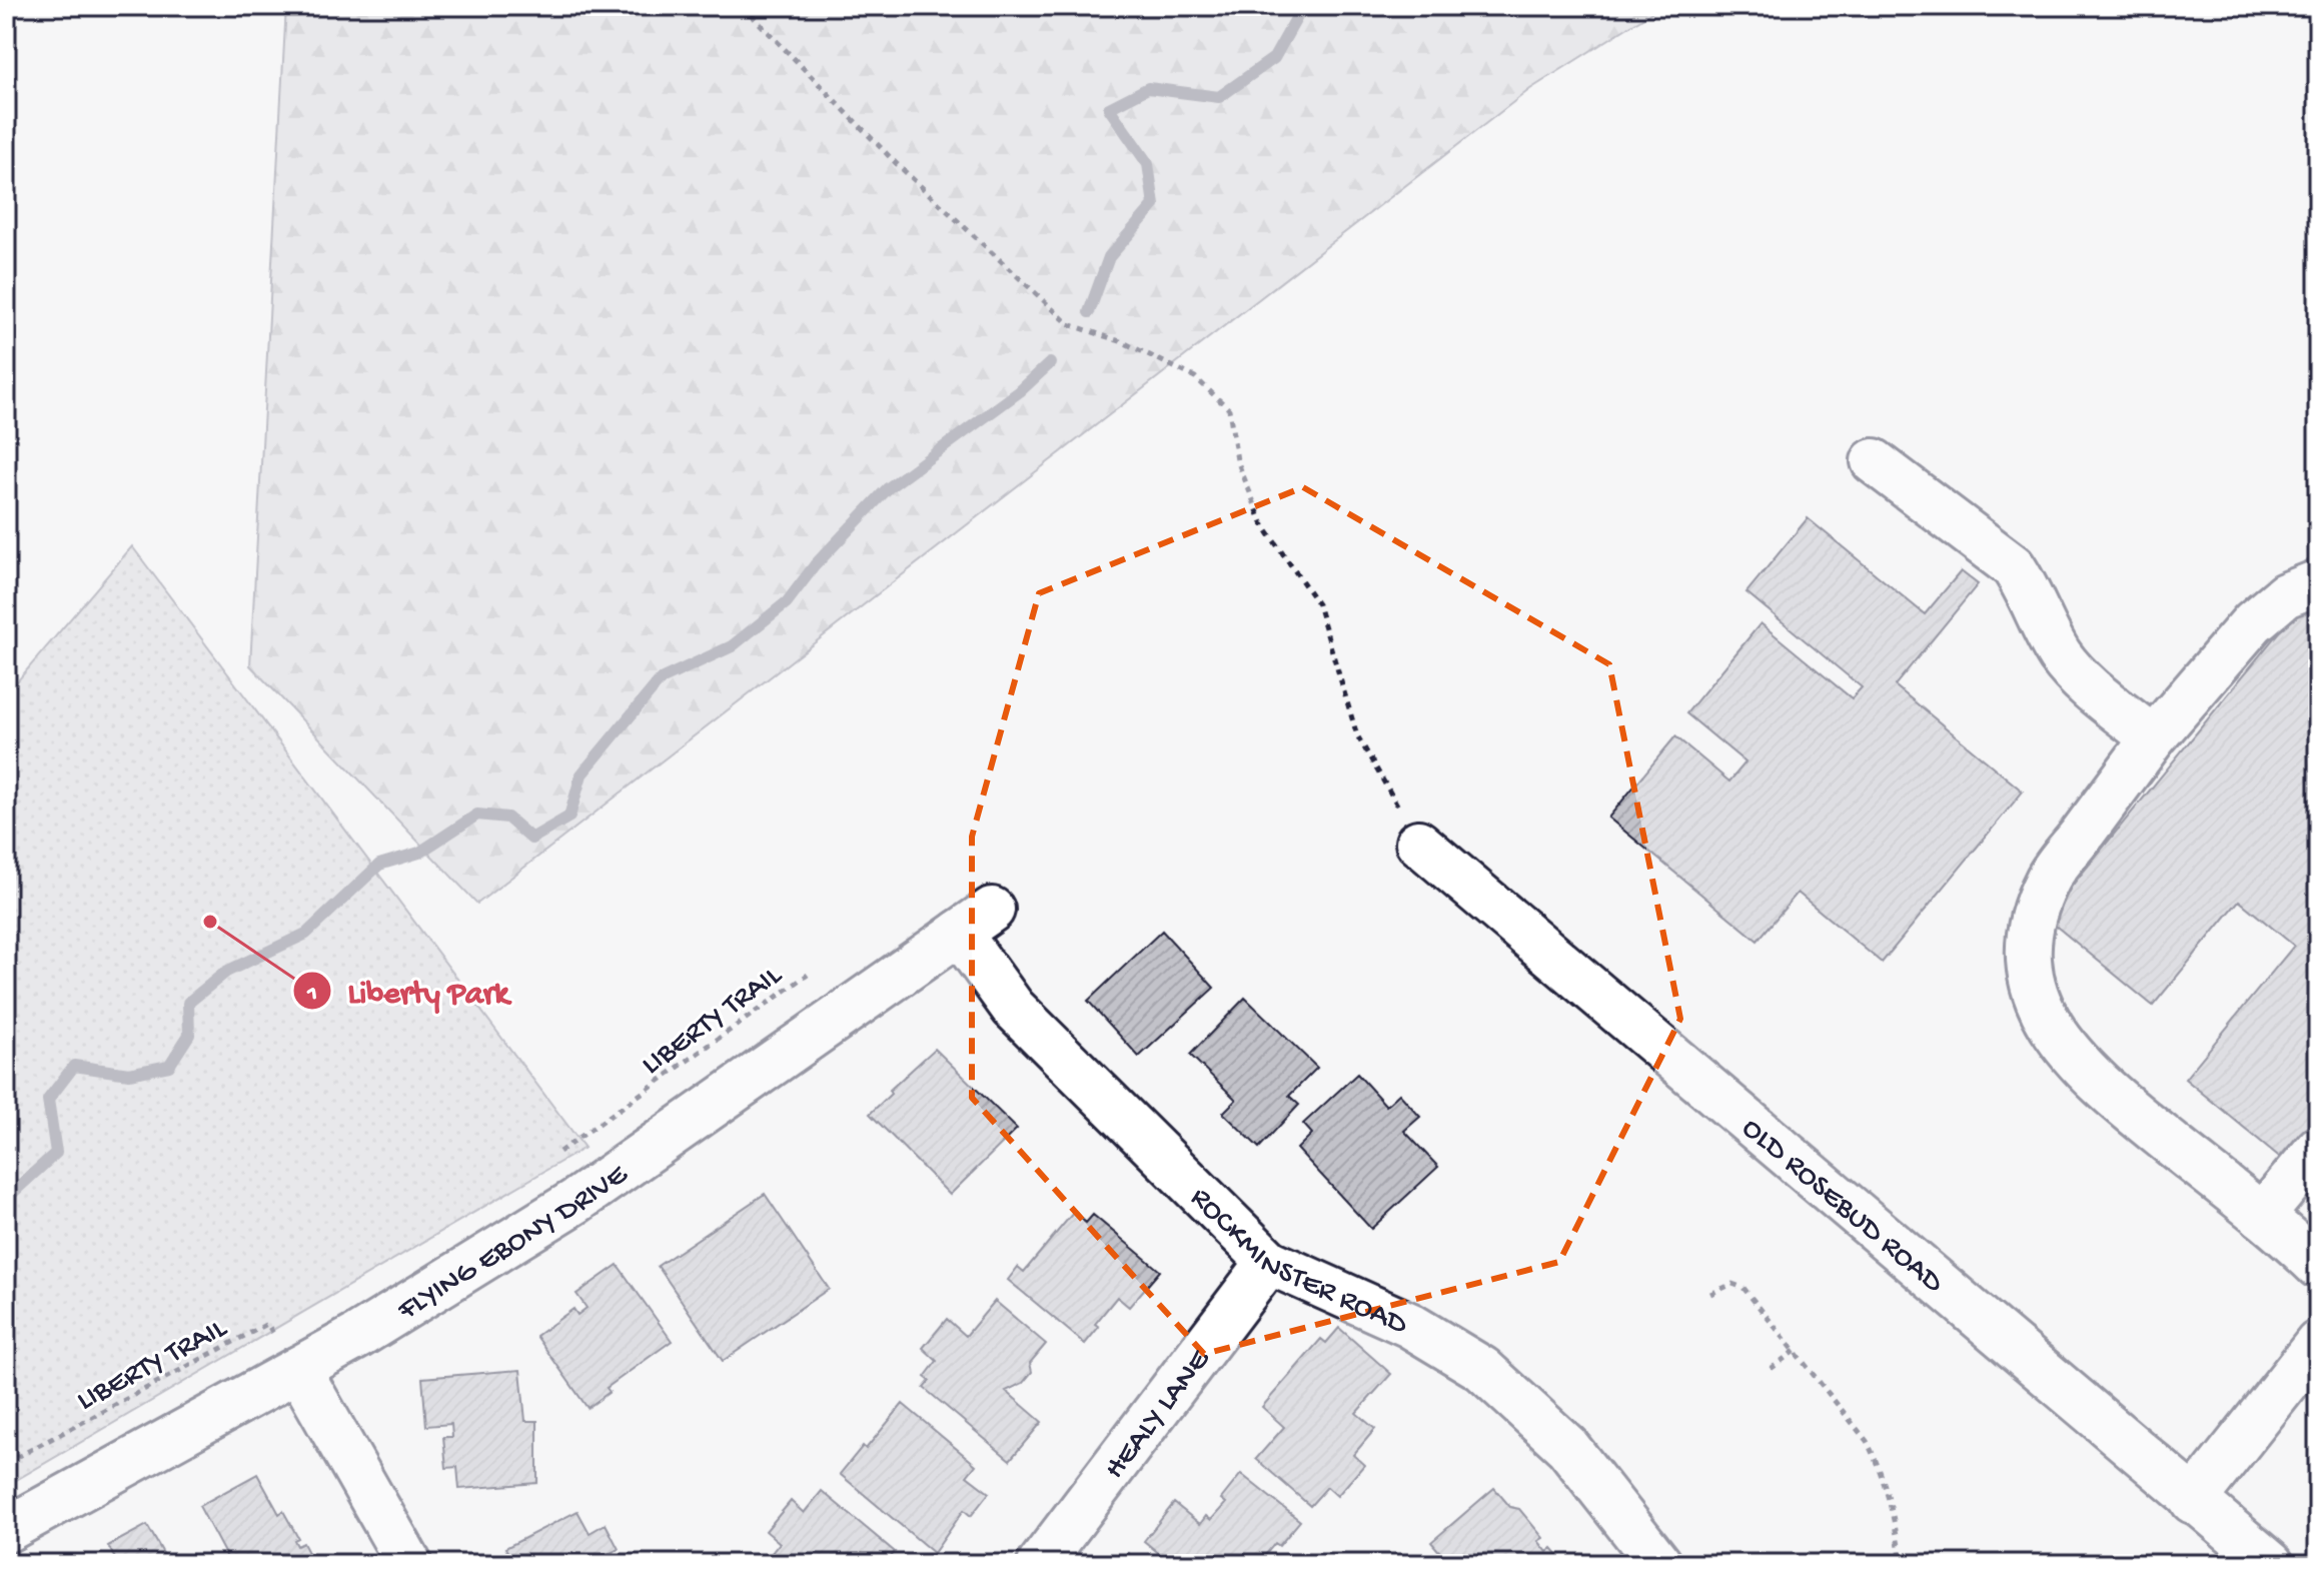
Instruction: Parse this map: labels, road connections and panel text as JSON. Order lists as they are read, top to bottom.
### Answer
{
  "streets": {
    "street": [
      "OLD ROSEBUD ROAD",
      "FLYING EBONY DRIVE",
      "ROCKMINSTER ROAD",
      "HEALY LANE"
    ],
    "path": ["LIBERTY TRAIL"]
  },
  "crossings": [
    ["LIBERTY TRAIL", "FLYING EBONY DRIVE"],
    ["FLYING EBONY DRIVE", "ROCKMINSTER ROAD"],
    ["ROCKMINSTER ROAD", "HEALY LANE"]
  ],
  "places": ["Liberty Park"]
}
